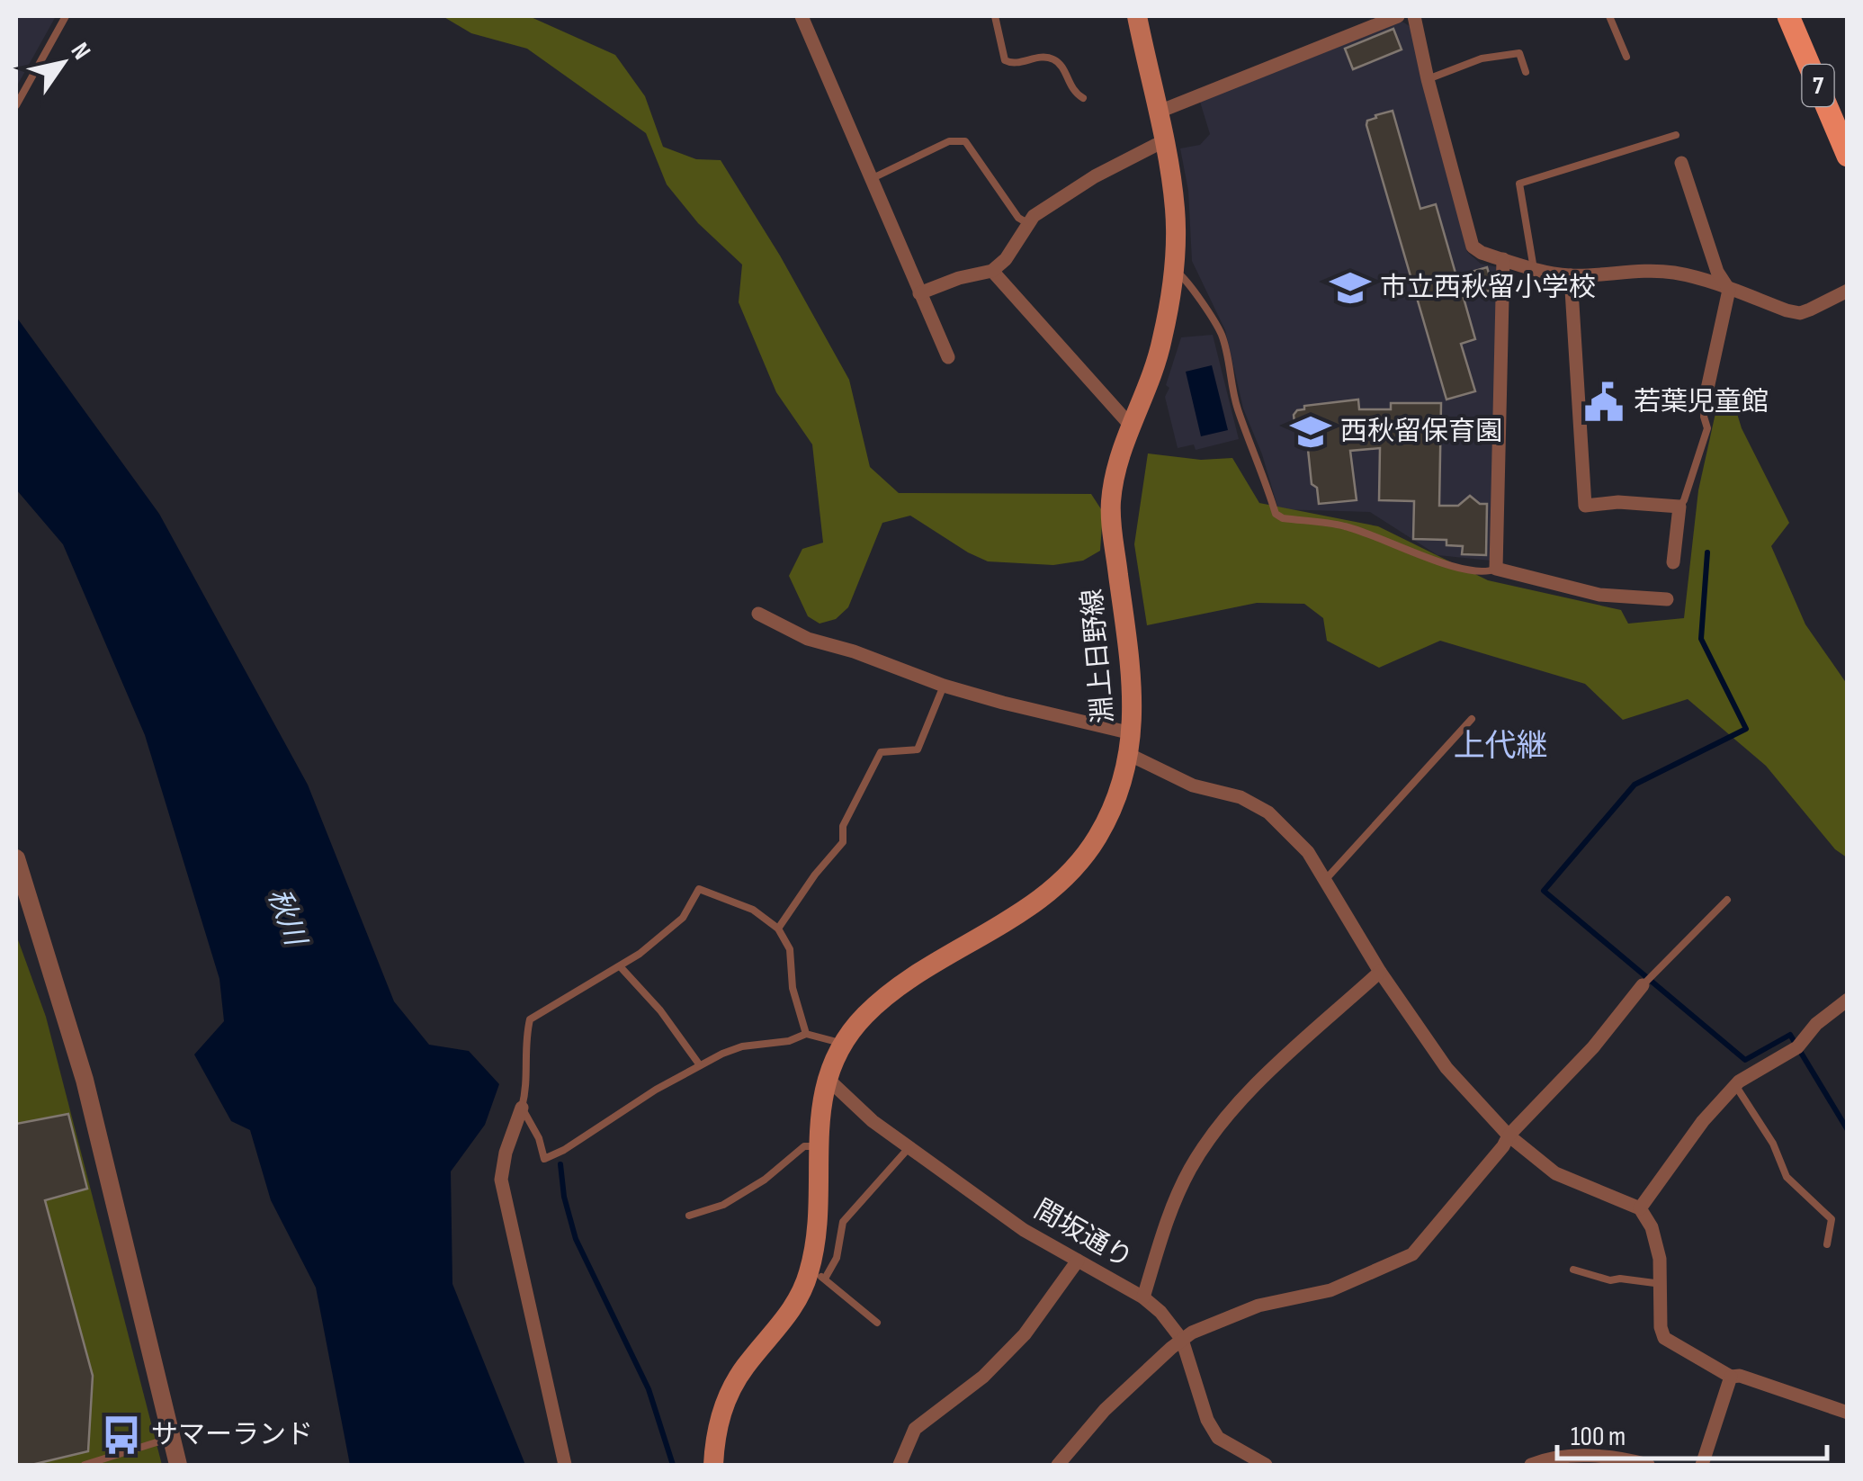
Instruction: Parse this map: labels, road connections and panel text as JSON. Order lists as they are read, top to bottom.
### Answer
{
  "streets": {
    "main road": ["7", "淵上日野線"],
    "street": ["間坂通り"]
  },
  "crossings": [
    ["淵上日野線", "間坂通り"]
  ],
  "districts": ["上代継"],
  "water": ["秋川"],
  "places": {
    "school or university": ["市立西秋留小学校", "西秋留保育園"],
    "public building": ["若葉児童館"],
    "bus stop": ["サマーランド"]
  },
  "scale_bar": "100 m",
  "north": "top right"
}
